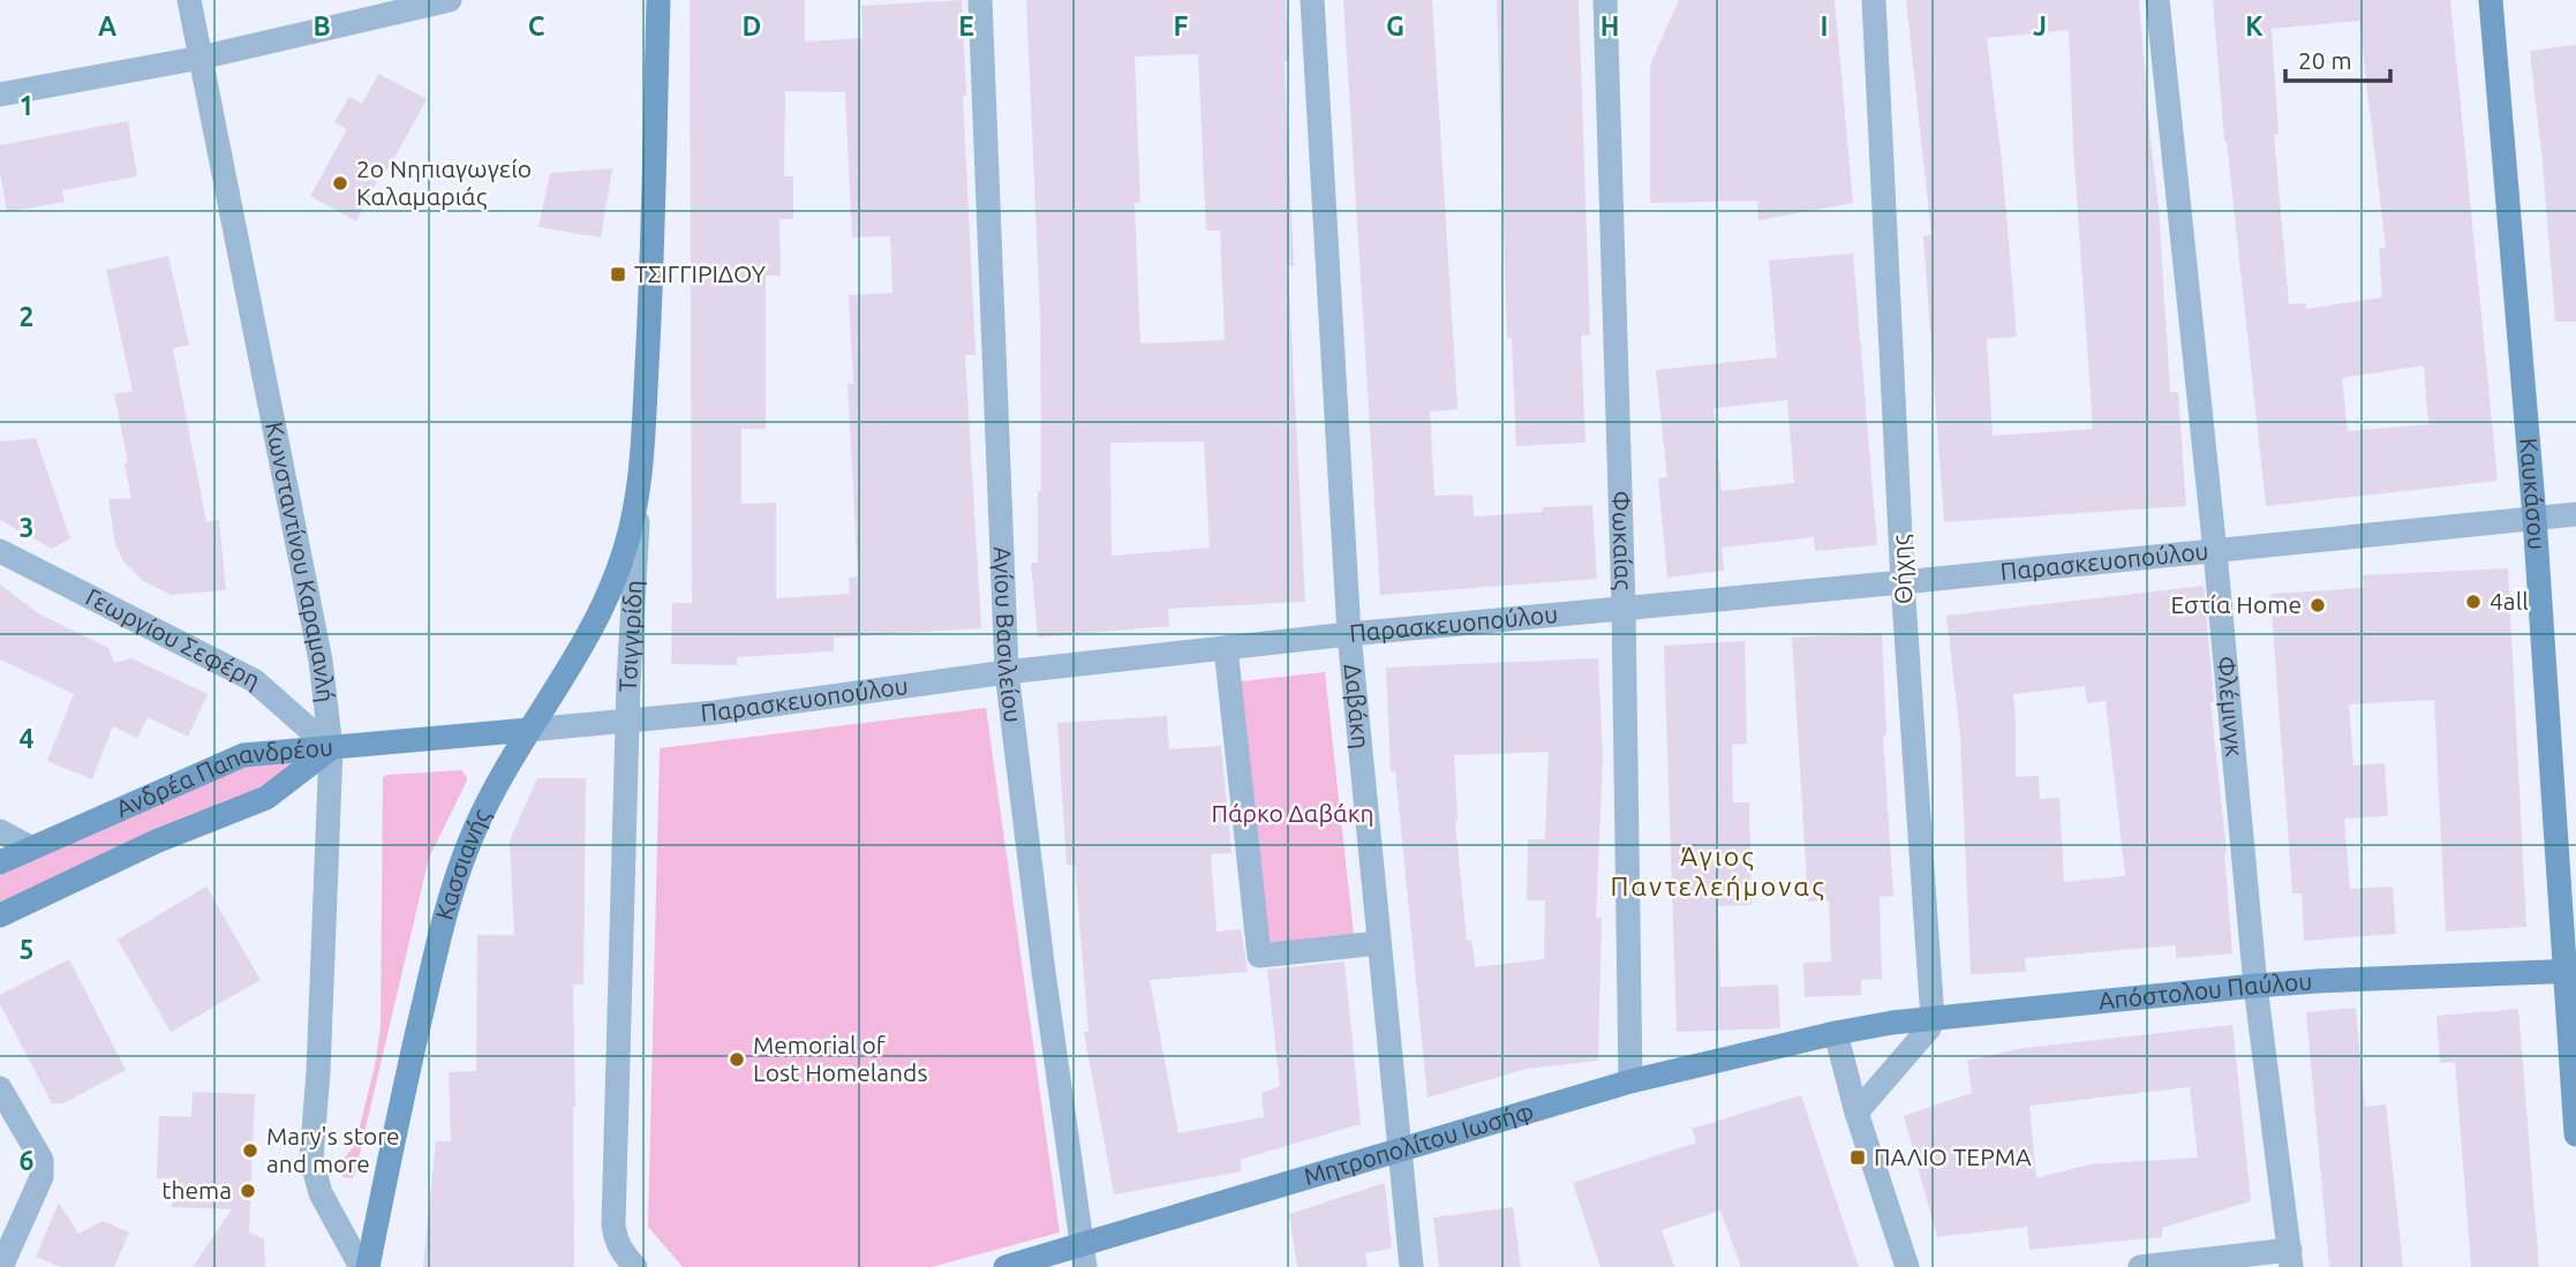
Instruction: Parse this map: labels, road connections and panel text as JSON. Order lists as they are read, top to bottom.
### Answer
{
  "streets": {
    "main road": [
      "Καυκάσου",
      "Παρασκευοπούλου",
      "Τσιγγιρίδη",
      "Ανδρέα Παπανδρέου",
      "Κασσιανής",
      "Απόστολου Παύλου",
      "Μητροπολίτου Ιωσήφ"
    ],
    "street": [
      "Φωκαίας",
      "Κωνσταντίνου Καραμανλή",
      "Θήχης",
      "Αγίου Βασιλείου",
      "Γεωργίου Σεφέρη",
      "Φλέμινγκ",
      "Δαβάκη"
    ]
  },
  "crossings": [
    ["Καυκάσου", "Παρασκευοπούλου"],
    ["Καυκάσου", "Απόστολου Παύλου"],
    ["Φωκαίας", "Παρασκευοπούλου"],
    ["Φωκαίας", "Μητροπολίτου Ιωσήφ"],
    ["Κωνσταντίνου Καραμανλή", "Παρασκευοπούλου"],
    ["Κωνσταντίνου Καραμανλή", "Γεωργίου Σεφέρη"],
    ["Κωνσταντίνου Καραμανλή", "Ανδρέα Παπανδρέου"],
    ["Παρασκευοπούλου", "Θήχης"],
    ["Παρασκευοπούλου", "Αγίου Βασιλείου"],
    ["Παρασκευοπούλου", "Τσιγγιρίδη"],
    ["Παρασκευοπούλου", "Γεωργίου Σεφέρη"],
    ["Παρασκευοπούλου", "Φλέμινγκ"],
    ["Παρασκευοπούλου", "Δαβάκη"],
    ["Παρασκευοπούλου", "Ανδρέα Παπανδρέου"],
    ["Παρασκευοπούλου", "Κασσιανής"],
    ["Θήχης", "Απόστολου Παύλου"],
    ["Αγίου Βασιλείου", "Μητροπολίτου Ιωσήφ"],
    ["Τσιγγιρίδη", "Κασσιανής"],
    ["Γεωργίου Σεφέρη", "Ανδρέα Παπανδρέου"],
    ["Φλέμινγκ", "Απόστολου Παύλου"],
    ["Δαβάκη", "Μητροπολίτου Ιωσήφ"],
    ["Απόστολου Παύλου", "Μητροπολίτου Ιωσήφ"]
  ],
  "districts": ["Άγιος Παντελεήμονας"],
  "parks": ["Πάρκο Δαβάκη"],
  "places": {
    "other": [
      "2ο Νηπιαγωγείο Καλαμαριάς",
      "4all",
      "Εστία Home",
      "Memorial of Lost Homelands",
      "Mary's store and more",
      "thema"
    ],
    "transit": ["ΤΣΙΓΓΙΡΙΔΟΥ", "ΠΑΛΙΟ ΤΕΡΜΑ"]
  },
  "scale_bar": "20 m",
  "grid": {
    "columns": [
      "A",
      "B",
      "C",
      "D",
      "E",
      "F",
      "G",
      "H",
      "I",
      "J",
      "K"
    ],
    "rows": [
      "1",
      "2",
      "3",
      "4",
      "5",
      "6"
    ]
  }
}
